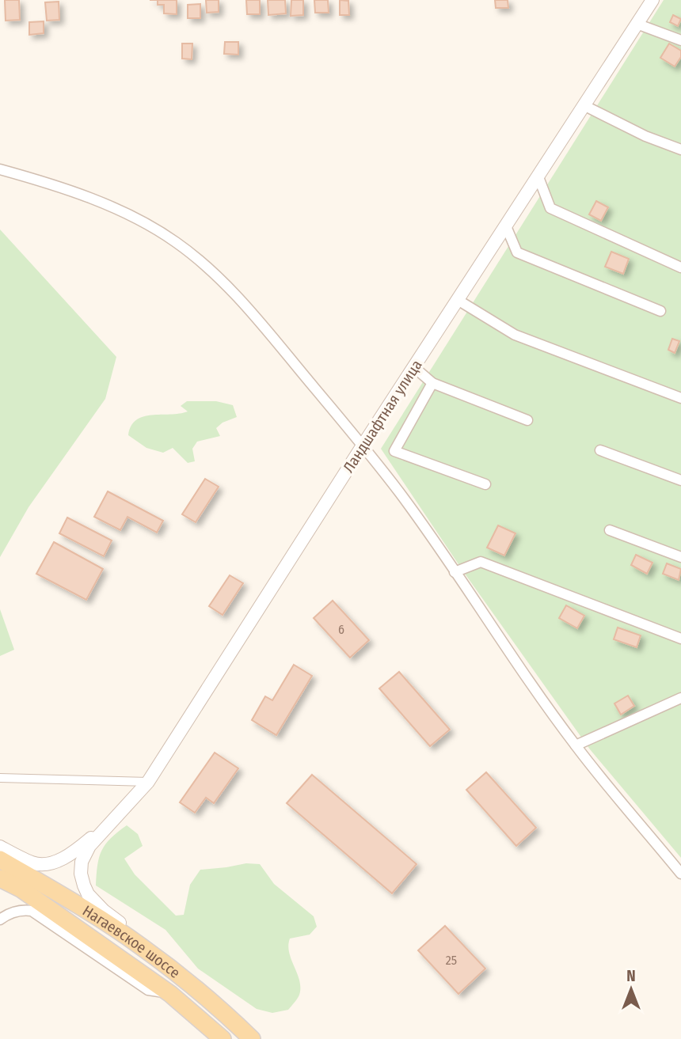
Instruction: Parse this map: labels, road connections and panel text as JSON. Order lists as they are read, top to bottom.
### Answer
{
  "streets": {
    "main road": ["Нагаевское шоссе"],
    "street": ["Ландшафтная улица"]
  },
  "house_numbers": ["6", "25"],
  "north": "top"
}
